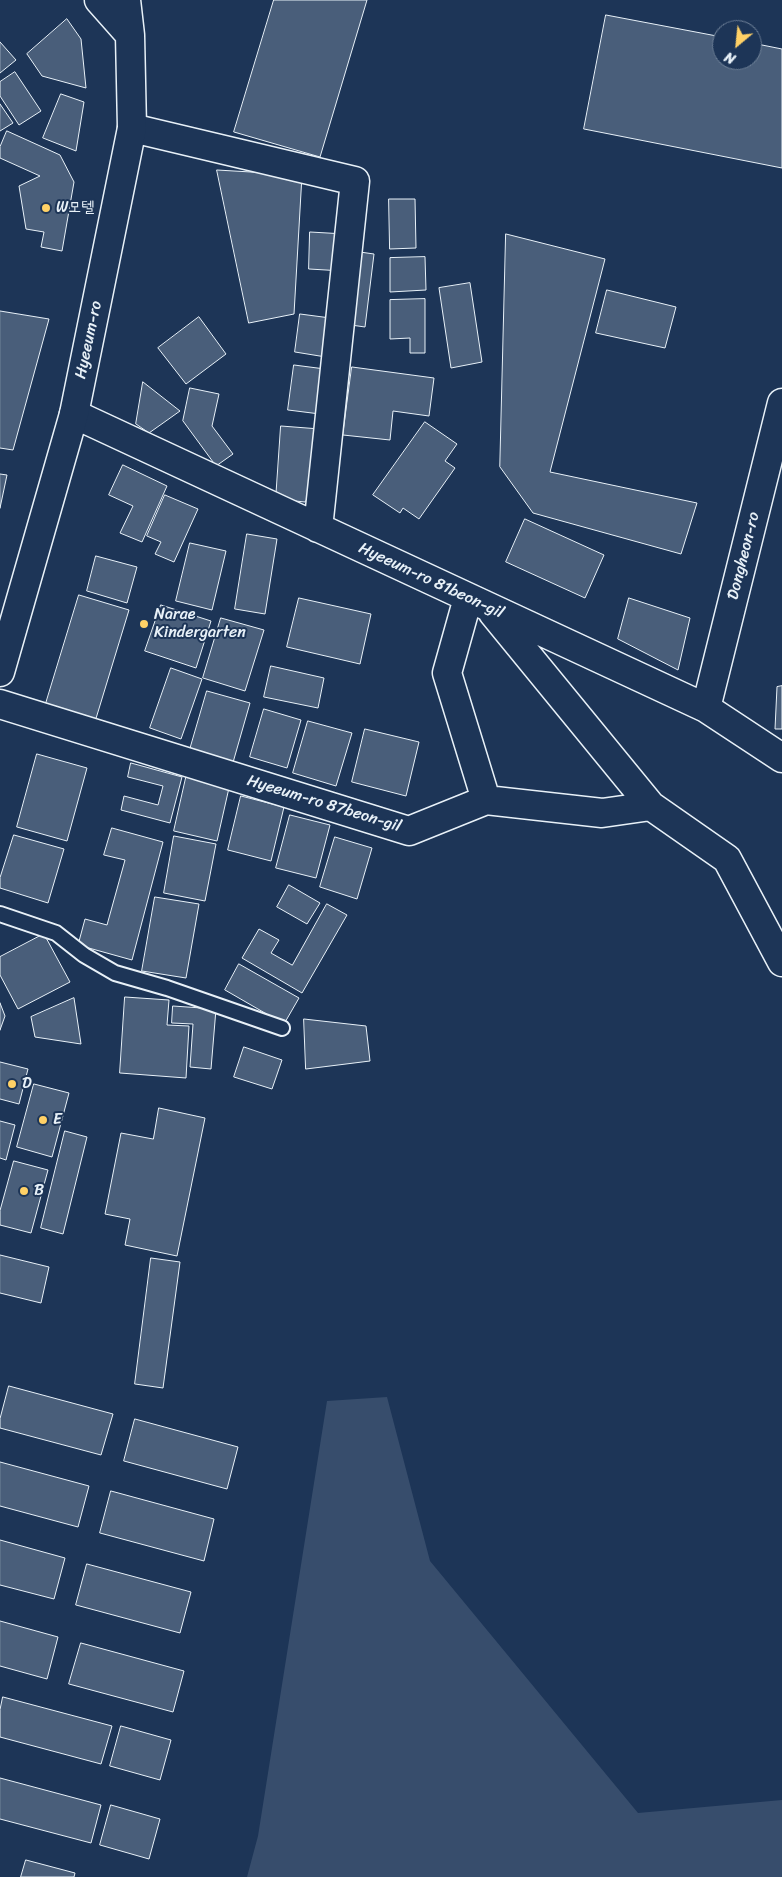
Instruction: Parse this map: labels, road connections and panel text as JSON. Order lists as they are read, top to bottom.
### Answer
{
  "streets": {
    "street": [
      "Hyeeum-ro",
      "Dongheon-ro",
      "Hyeeum-ro 81beon-gil",
      "Hyeeum-ro 87beon-gil"
    ]
  },
  "crossings": [
    ["Hyeeum-ro", "Hyeeum-ro 81beon-gil"],
    ["Dongheon-ro", "Hyeeum-ro 81beon-gil"]
  ],
  "places": [
    "W모텔",
    "Narae Kindergarten",
    "D",
    "E",
    "B"
  ],
  "north": "bottom left"
}
